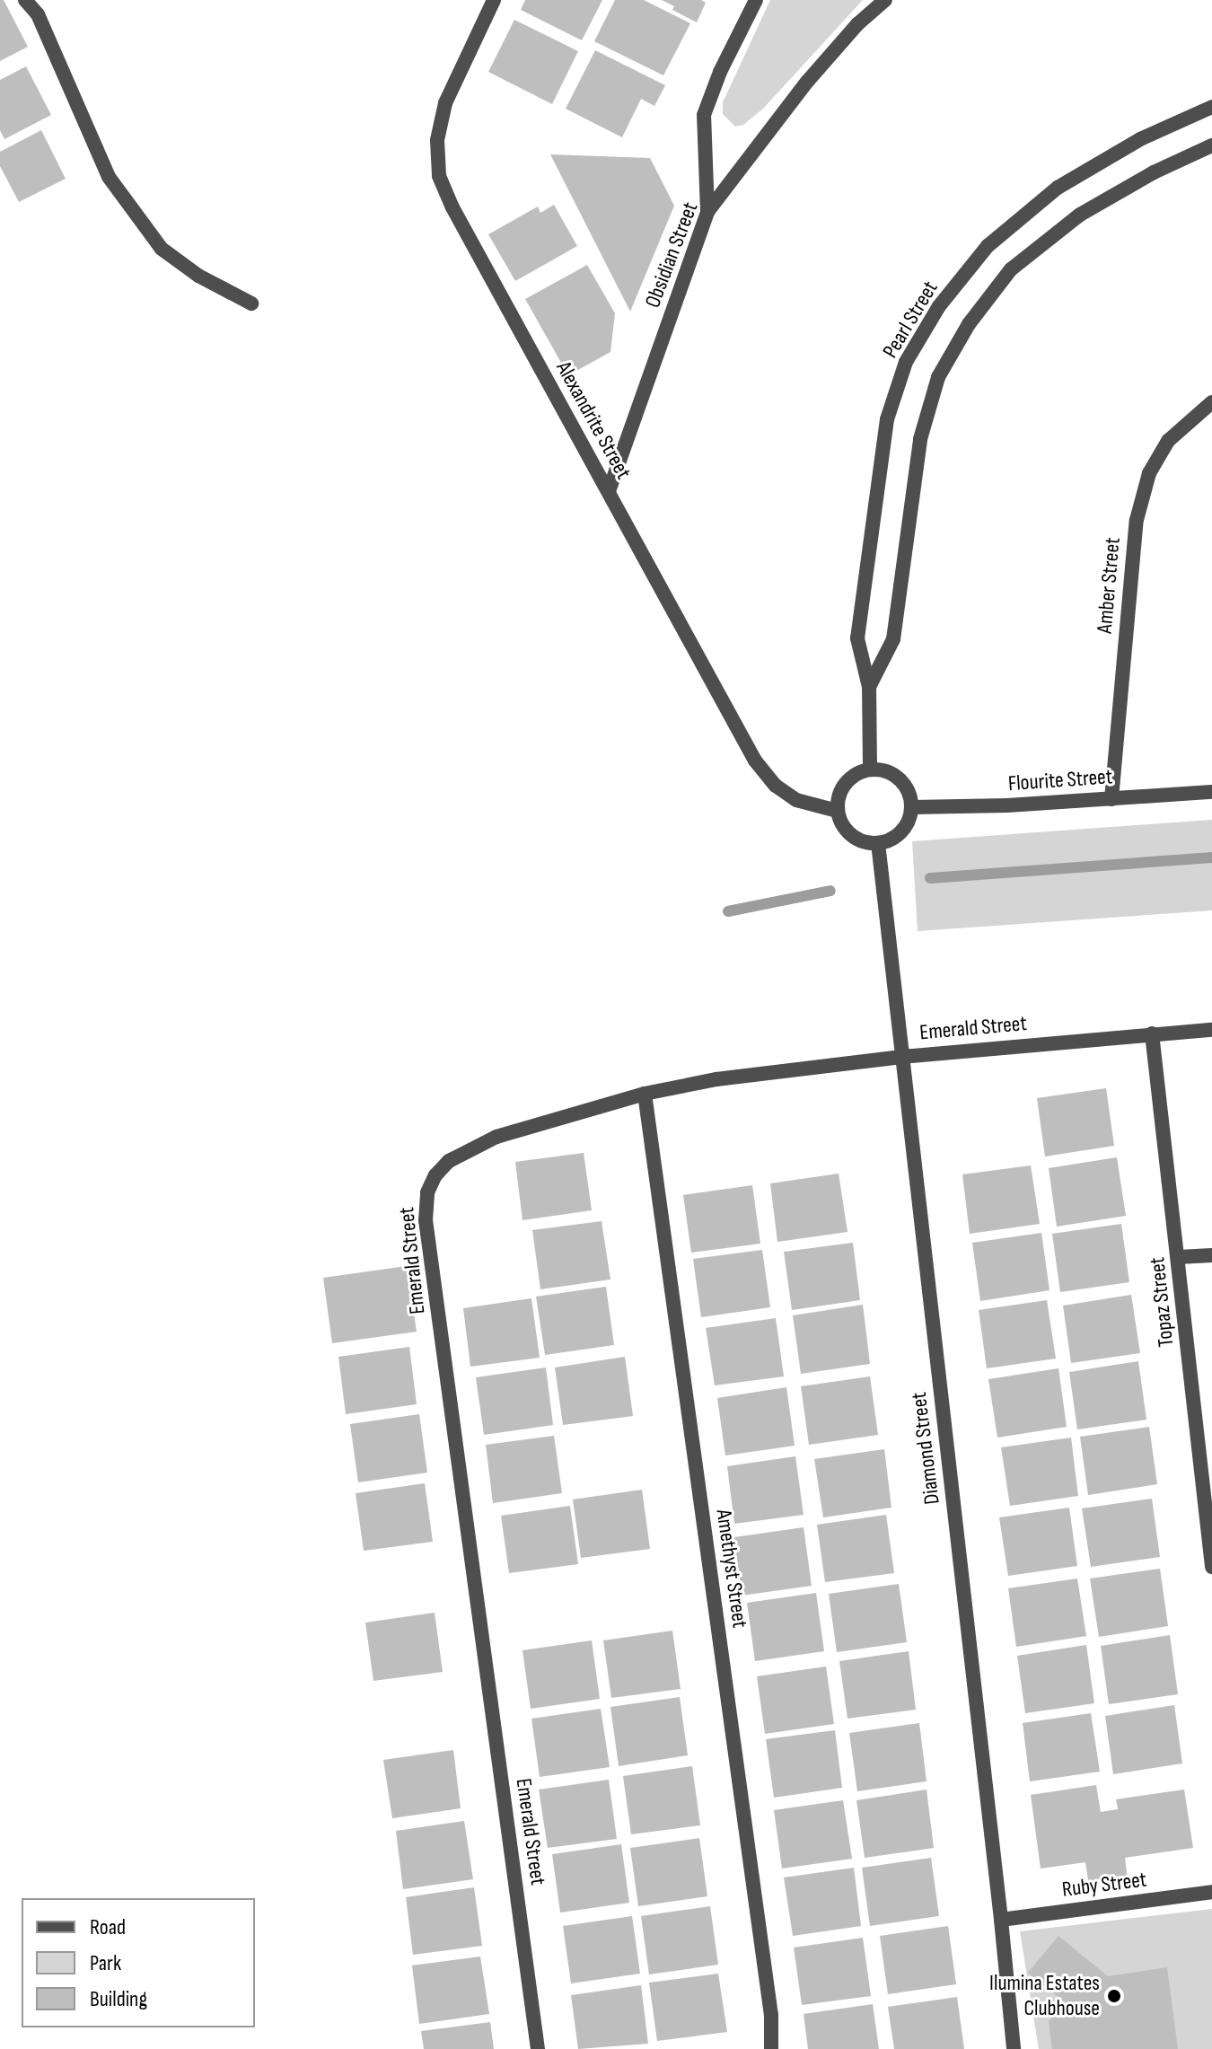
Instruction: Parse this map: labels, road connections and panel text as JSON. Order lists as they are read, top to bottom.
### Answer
{
  "streets": {
    "street": [
      "Obsidian Street",
      "Pearl Street",
      "Alexandrite Street",
      "Amber Street",
      "Flourite Street",
      "Emerald Street",
      "Topaz Street",
      "Diamond Street",
      "Amethyst Street",
      "Ruby Street"
    ]
  },
  "crossings": [
    ["Obsidian Street", "Alexandrite Street"],
    ["Pearl Street", "Alexandrite Street"],
    ["Pearl Street", "Flourite Street"],
    ["Pearl Street", "Diamond Street"],
    ["Alexandrite Street", "Flourite Street"],
    ["Alexandrite Street", "Diamond Street"],
    ["Amber Street", "Flourite Street"],
    ["Flourite Street", "Diamond Street"],
    ["Emerald Street", "Topaz Street"],
    ["Emerald Street", "Diamond Street"],
    ["Emerald Street", "Amethyst Street"],
    ["Diamond Street", "Ruby Street"]
  ],
  "places": ["Ilumina Estates Clubhouse"],
  "legend": ["Road", "Park", "Building"]
}
